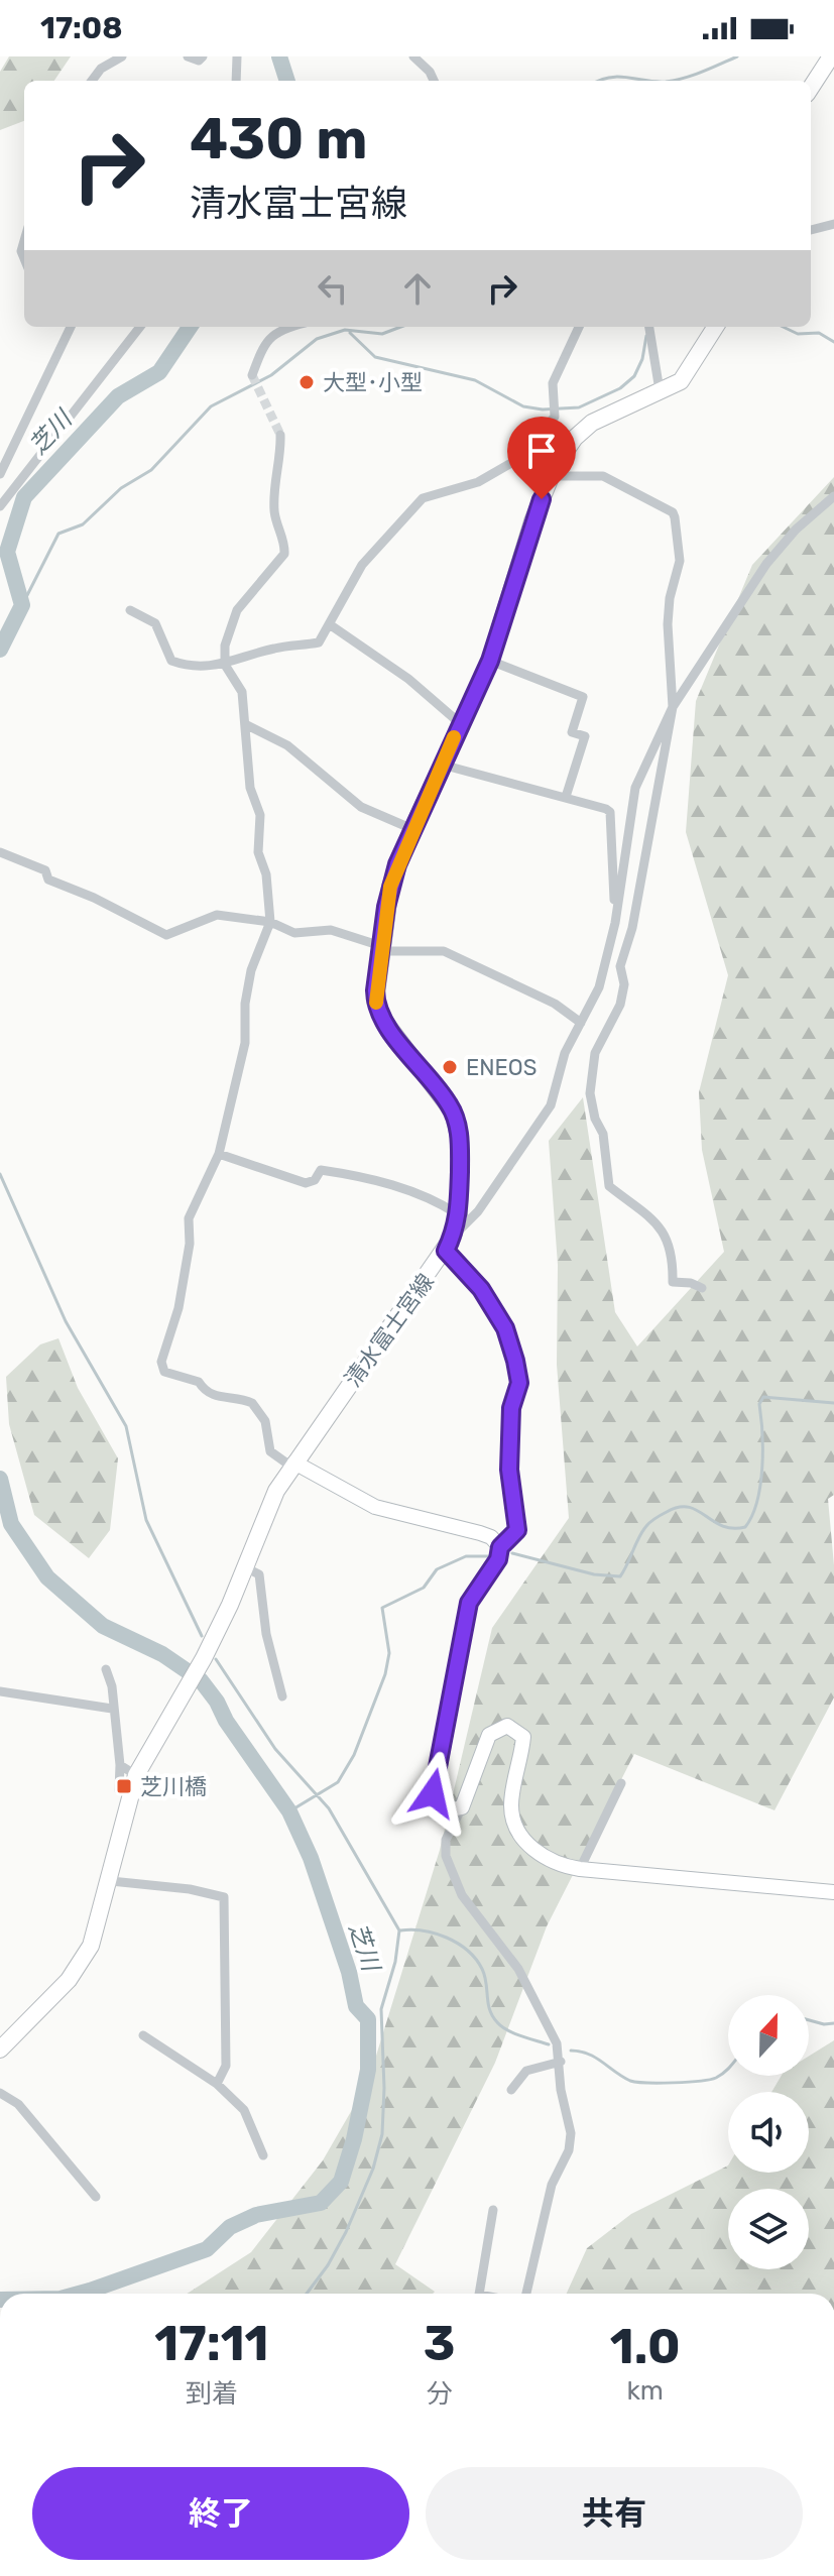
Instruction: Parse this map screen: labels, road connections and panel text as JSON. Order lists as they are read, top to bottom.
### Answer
{
  "streets": {
    "main road": ["清水富士宮線"]
  },
  "water": ["芝川"],
  "places": {
    "other": ["大型･小型", "ENEOS"],
    "transit": ["芝川橋"]
  },
  "north": "top",
  "page": {
    "status": "17:08",
    "turn": ["430 m", "清水富士宮線"],
    "eta": [
      "17:11",
      "到着",
      "3",
      "分",
      "1.0",
      "km"
    ],
    "buttons": ["終了", "共有"]
  }
}
